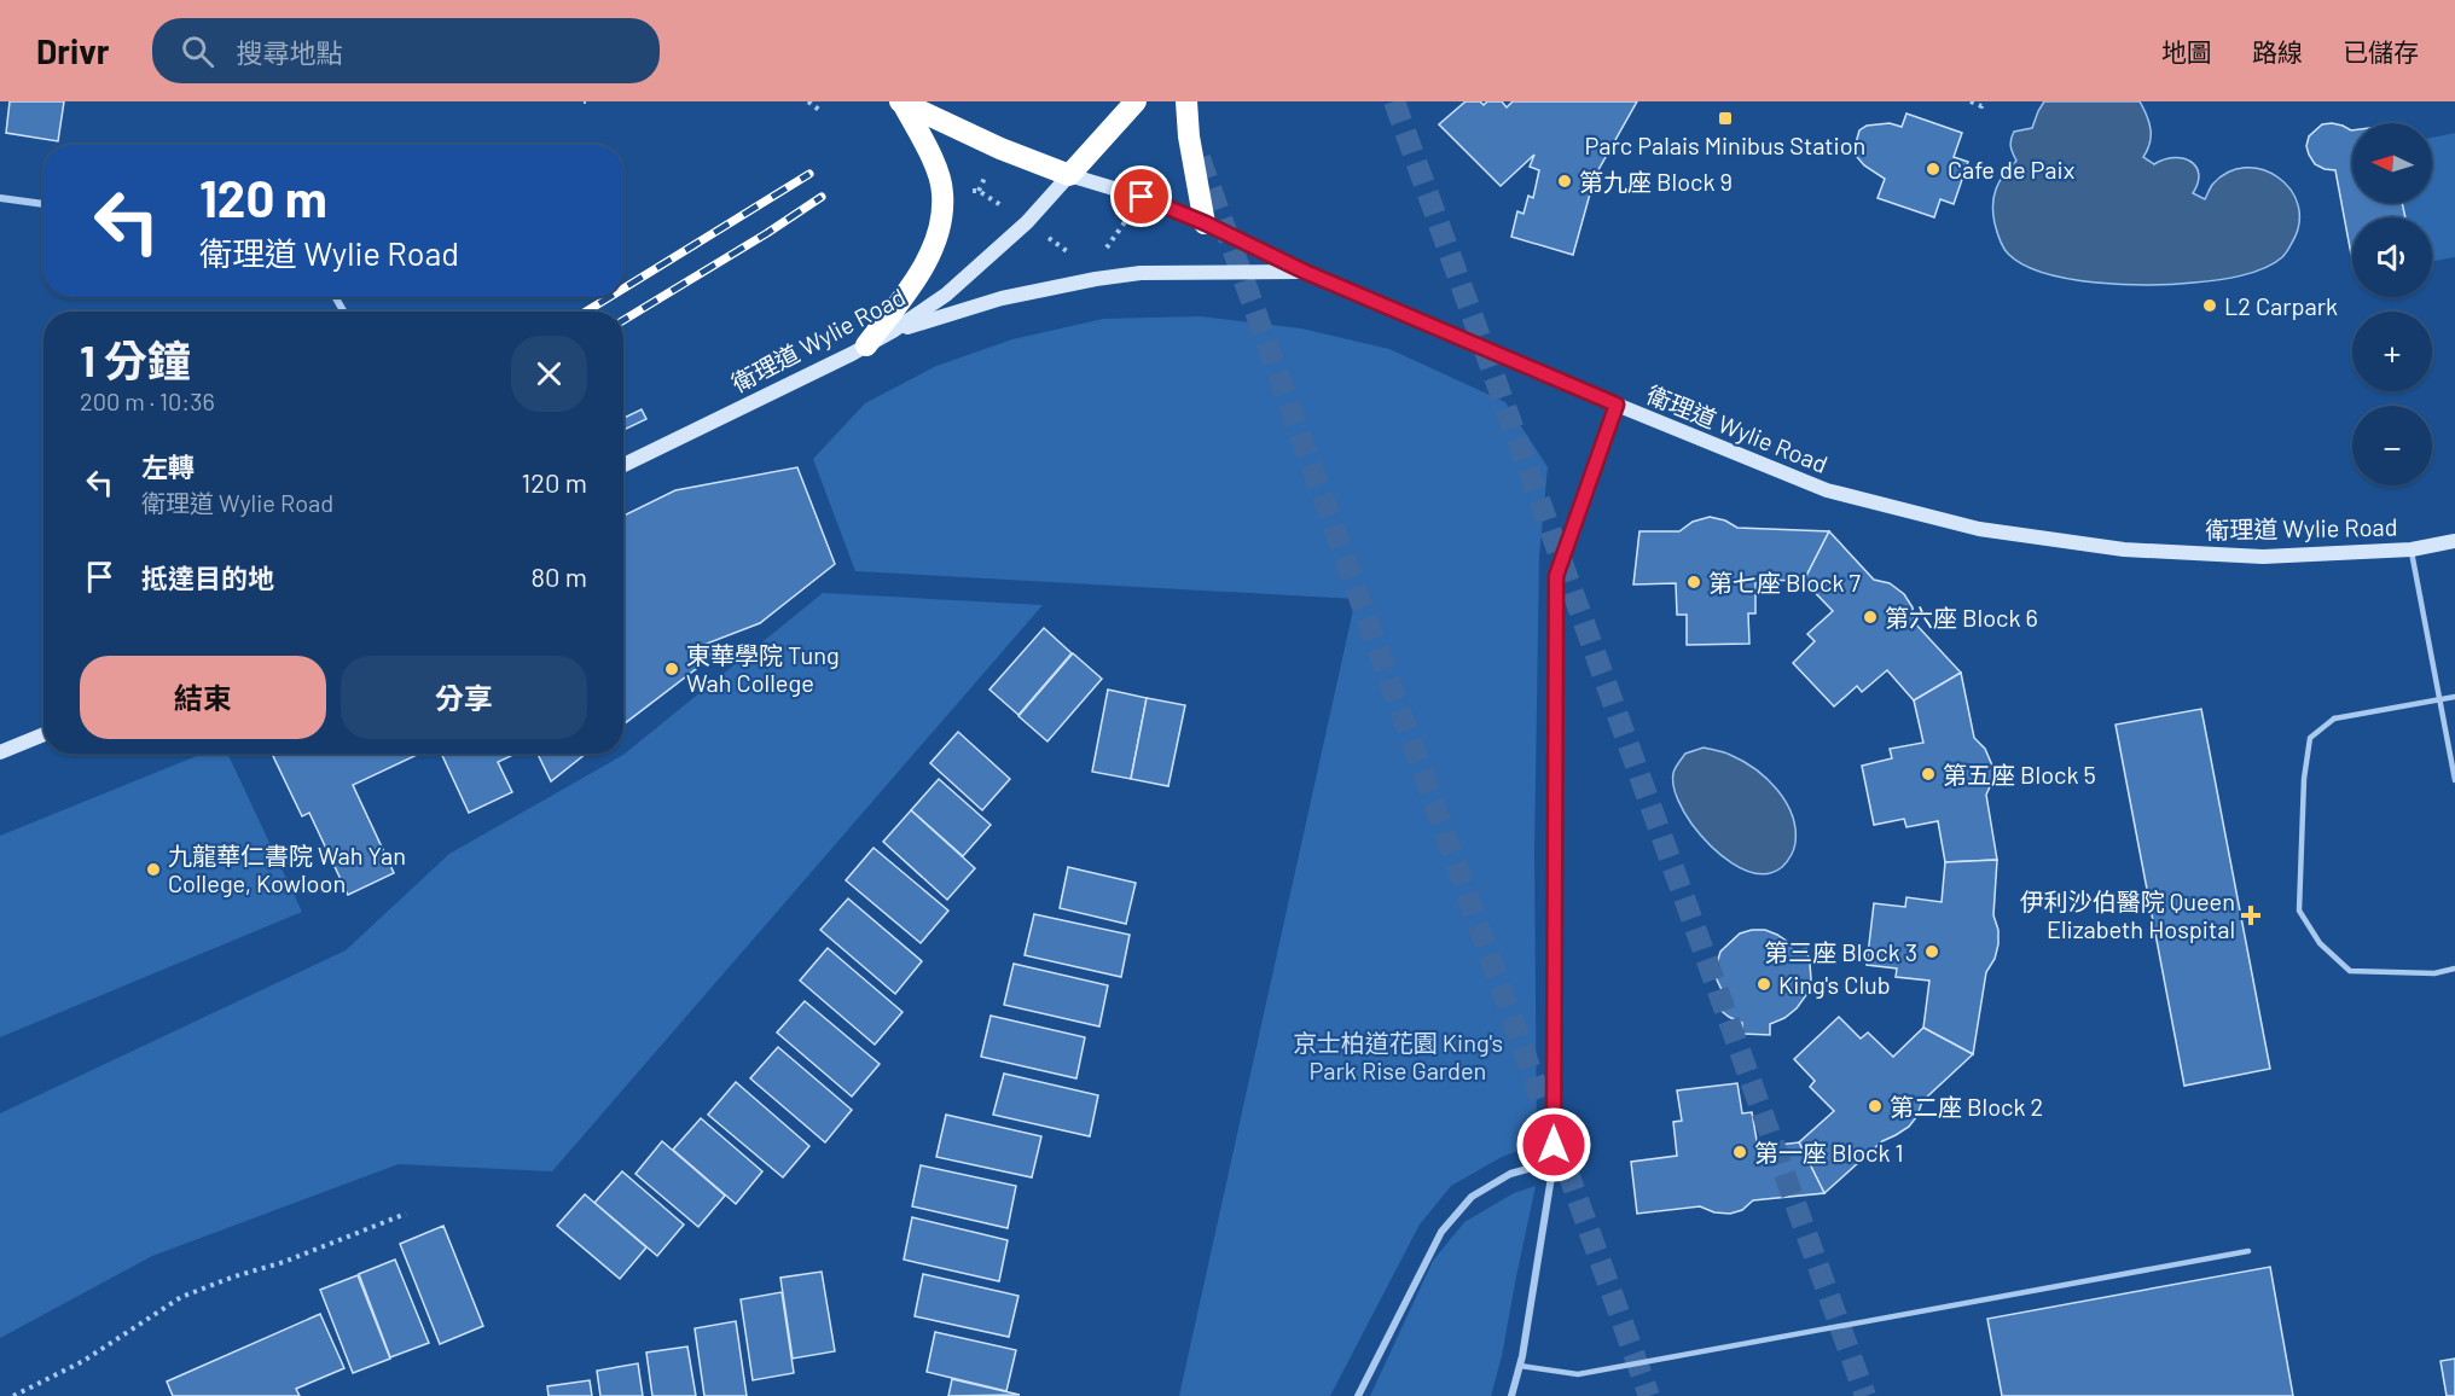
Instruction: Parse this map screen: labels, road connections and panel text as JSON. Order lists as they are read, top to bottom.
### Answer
{
  "streets": {
    "street": ["衛理道 Wylie Road"]
  },
  "parks": ["京士柏道花園 King's Park Rise Garden"],
  "places": {
    "transit": ["Parc Palais Minibus Station"],
    "other": [
      "Cafe de Paix",
      "第九座 Block 9",
      "L2 Carpark",
      "第七座 Block 7",
      "第六座 Block 6",
      "東華學院 Tung Wah College",
      "第五座 Block 5",
      "九龍華仁書院 Wah Yan College, Kowloon",
      "第三座 Block 3",
      "King's Club",
      "第二座 Block 2",
      "第一座 Block 1"
    ],
    "health": ["伊利沙伯醫院 Queen Elizabeth Hospital"]
  },
  "north": "left",
  "page": {
    "header": "Drivr",
    "search": "搜尋地點",
    "nav": ["地圖", "路線", "已儲存"],
    "map_buttons": ["+", "−"],
    "turn": ["120 m", "衛理道 Wylie Road"],
    "heading": ["1 分鐘", "200 m · 10:36"],
    "list": [
      {
        "name": "左轉",
        "note": "衛理道 Wylie Road",
        "value": "120 m"
      },
      {
        "name": "抵達目的地",
        "value": "80 m"
      }
    ],
    "buttons": ["結束", "分享"]
  }
}
